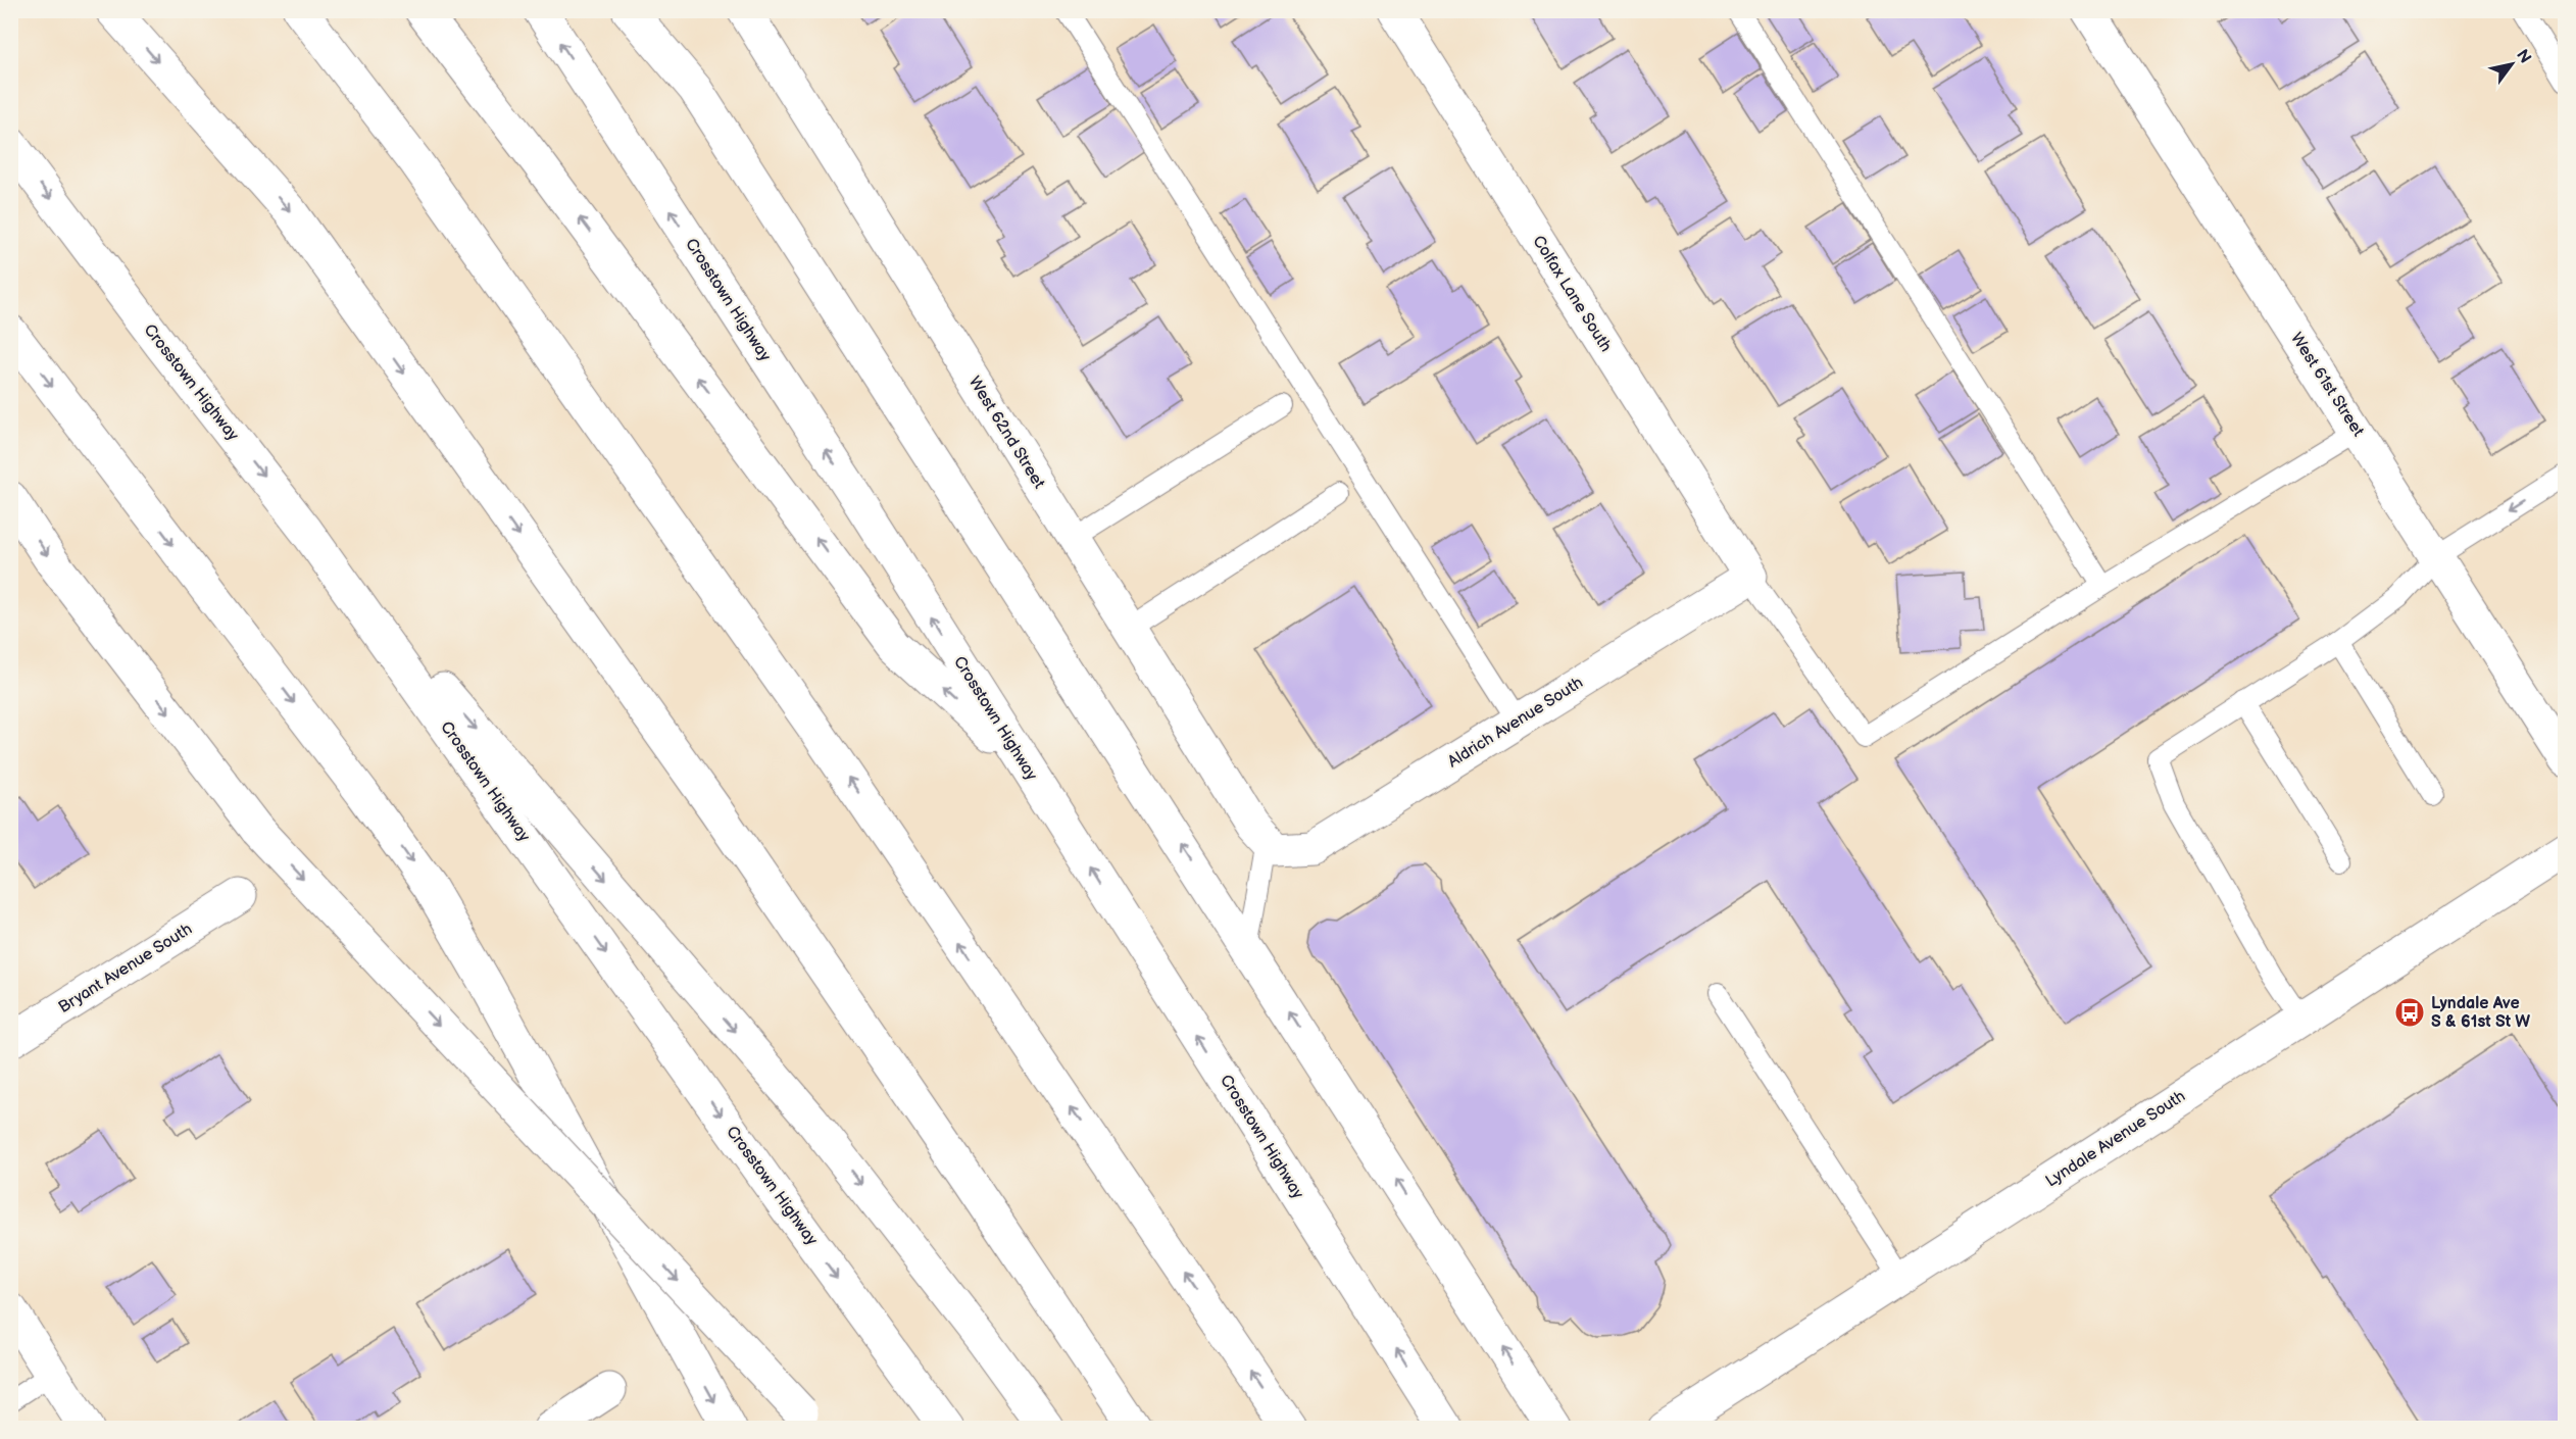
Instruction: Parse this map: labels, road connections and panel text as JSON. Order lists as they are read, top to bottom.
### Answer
{
  "streets": {
    "main road": [
      "Colfax Lane South",
      "Crosstown Highway",
      "West 61st Street",
      "West 62nd Street",
      "Aldrich Avenue South",
      "Bryant Avenue South",
      "Lyndale Avenue South"
    ]
  },
  "crossings": [
    ["Colfax Lane South", "Aldrich Avenue South"],
    ["West 62nd Street", "Aldrich Avenue South"]
  ],
  "places": {
    "bus stop": ["Lyndale Ave S & 61st St W"]
  },
  "north": "top right"
}
